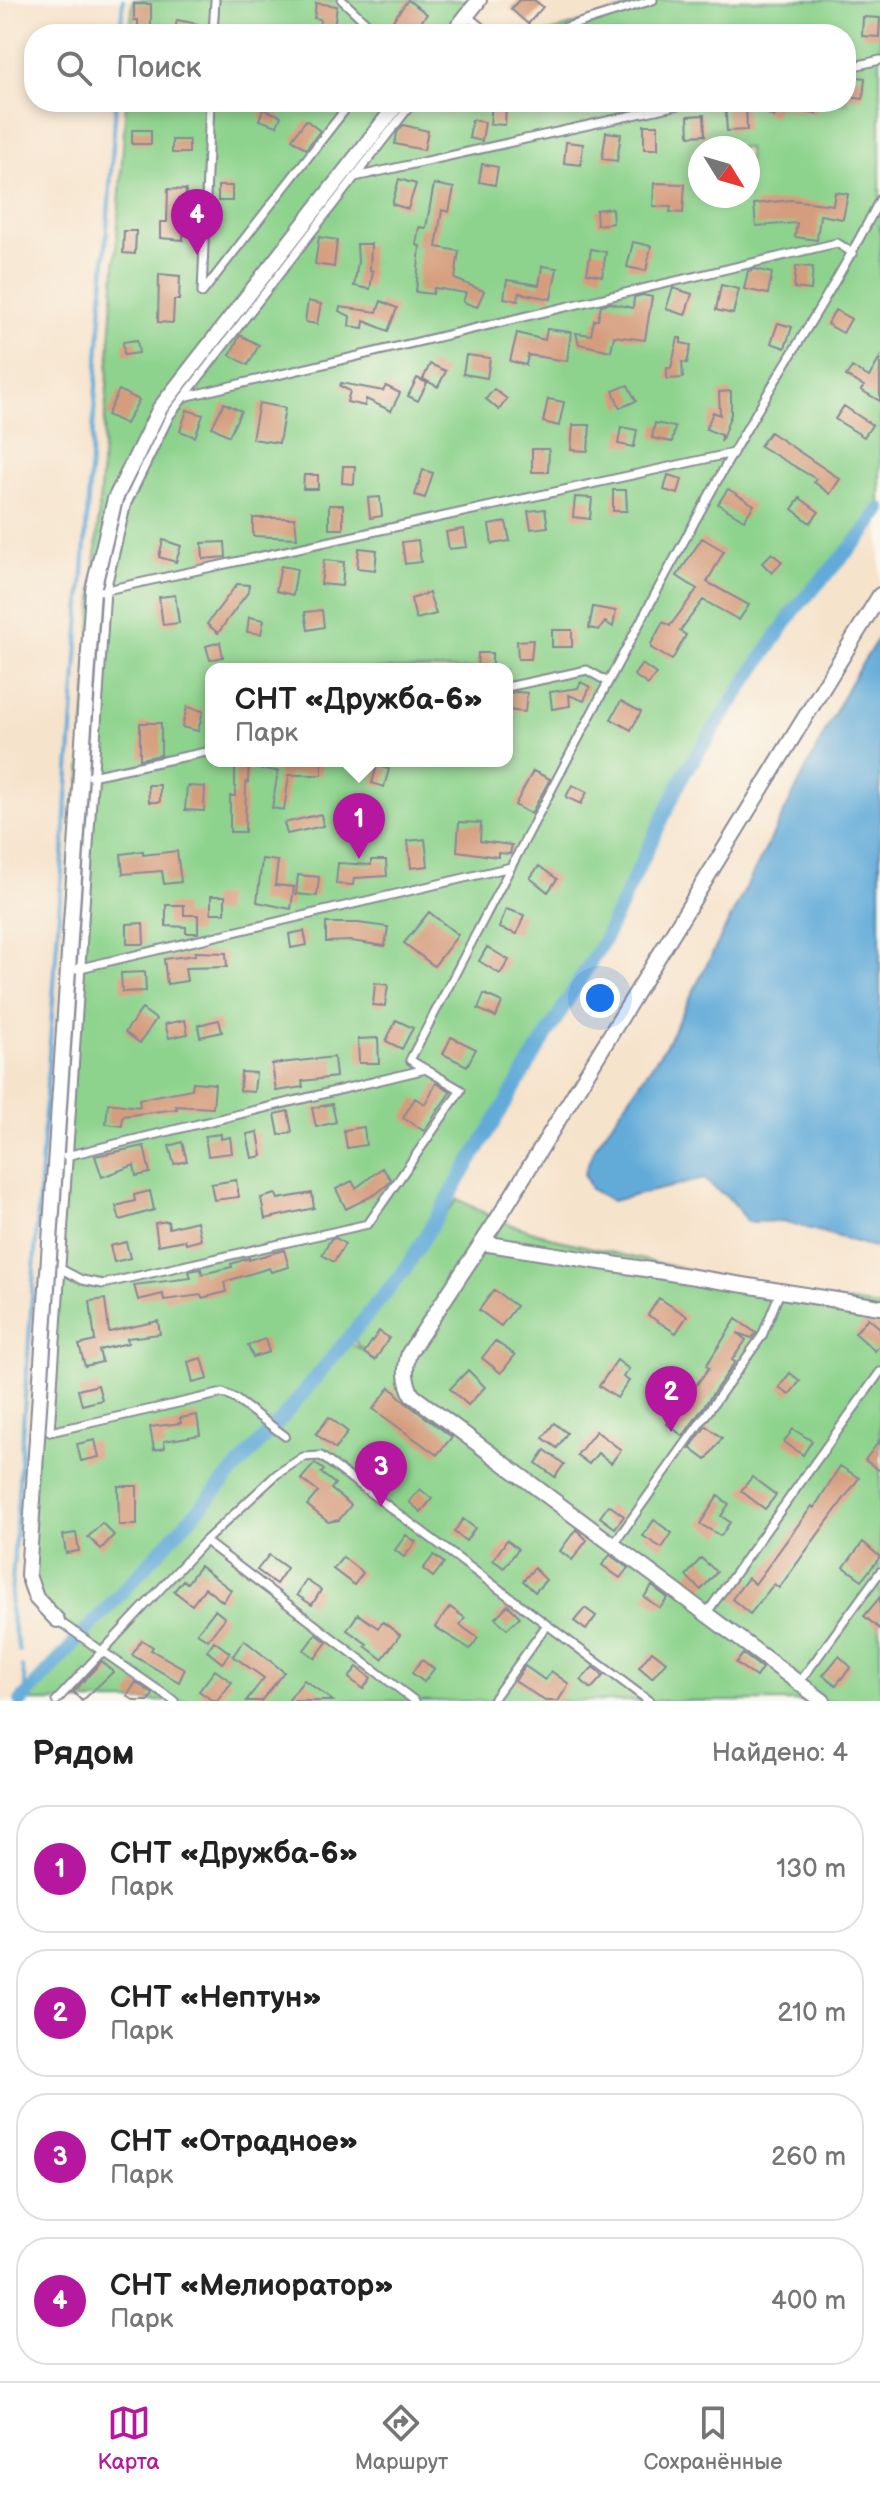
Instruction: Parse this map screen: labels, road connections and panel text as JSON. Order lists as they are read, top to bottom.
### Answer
{
  "north": "bottom right",
  "page": {
    "search": "Поиск",
    "pins": [
      "4",
      "1",
      "2",
      "3"
    ],
    "popup": ["СНТ «Дружба-6»", "Парк"],
    "heading": ["Рядом", "Найдено: 4"],
    "list": [
      {
        "mark": "1",
        "name": "СНТ «Дружба-6»",
        "note": "Парк",
        "value": "130 m"
      },
      {
        "mark": "2",
        "name": "СНТ «Нептун»",
        "note": "Парк",
        "value": "210 m"
      },
      {
        "mark": "3",
        "name": "СНТ «Отрадное»",
        "note": "Парк",
        "value": "260 m"
      },
      {
        "mark": "4",
        "name": "СНТ «Мелиоратор»",
        "note": "Парк",
        "value": "400 m"
      }
    ],
    "nav": ["Карта", "Маршрут", "Сохранённые"]
  }
}
